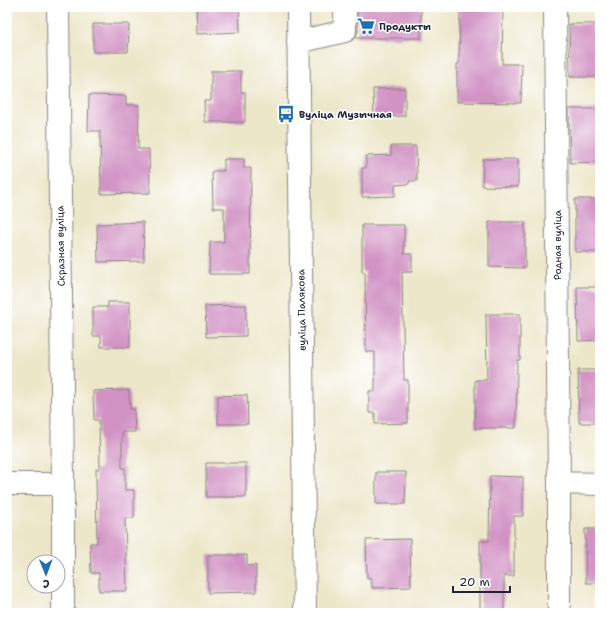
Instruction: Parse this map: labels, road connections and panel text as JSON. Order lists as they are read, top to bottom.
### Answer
{
  "streets": {
    "street": ["Родная вуліца", "Скразная вуліца", "вуліца Палякова"]
  },
  "places": {
    "supermarket": ["Продукты"],
    "bus stop": ["Вуліца Музычная"]
  },
  "scale_bar": "20 m",
  "north": "bottom"
}
